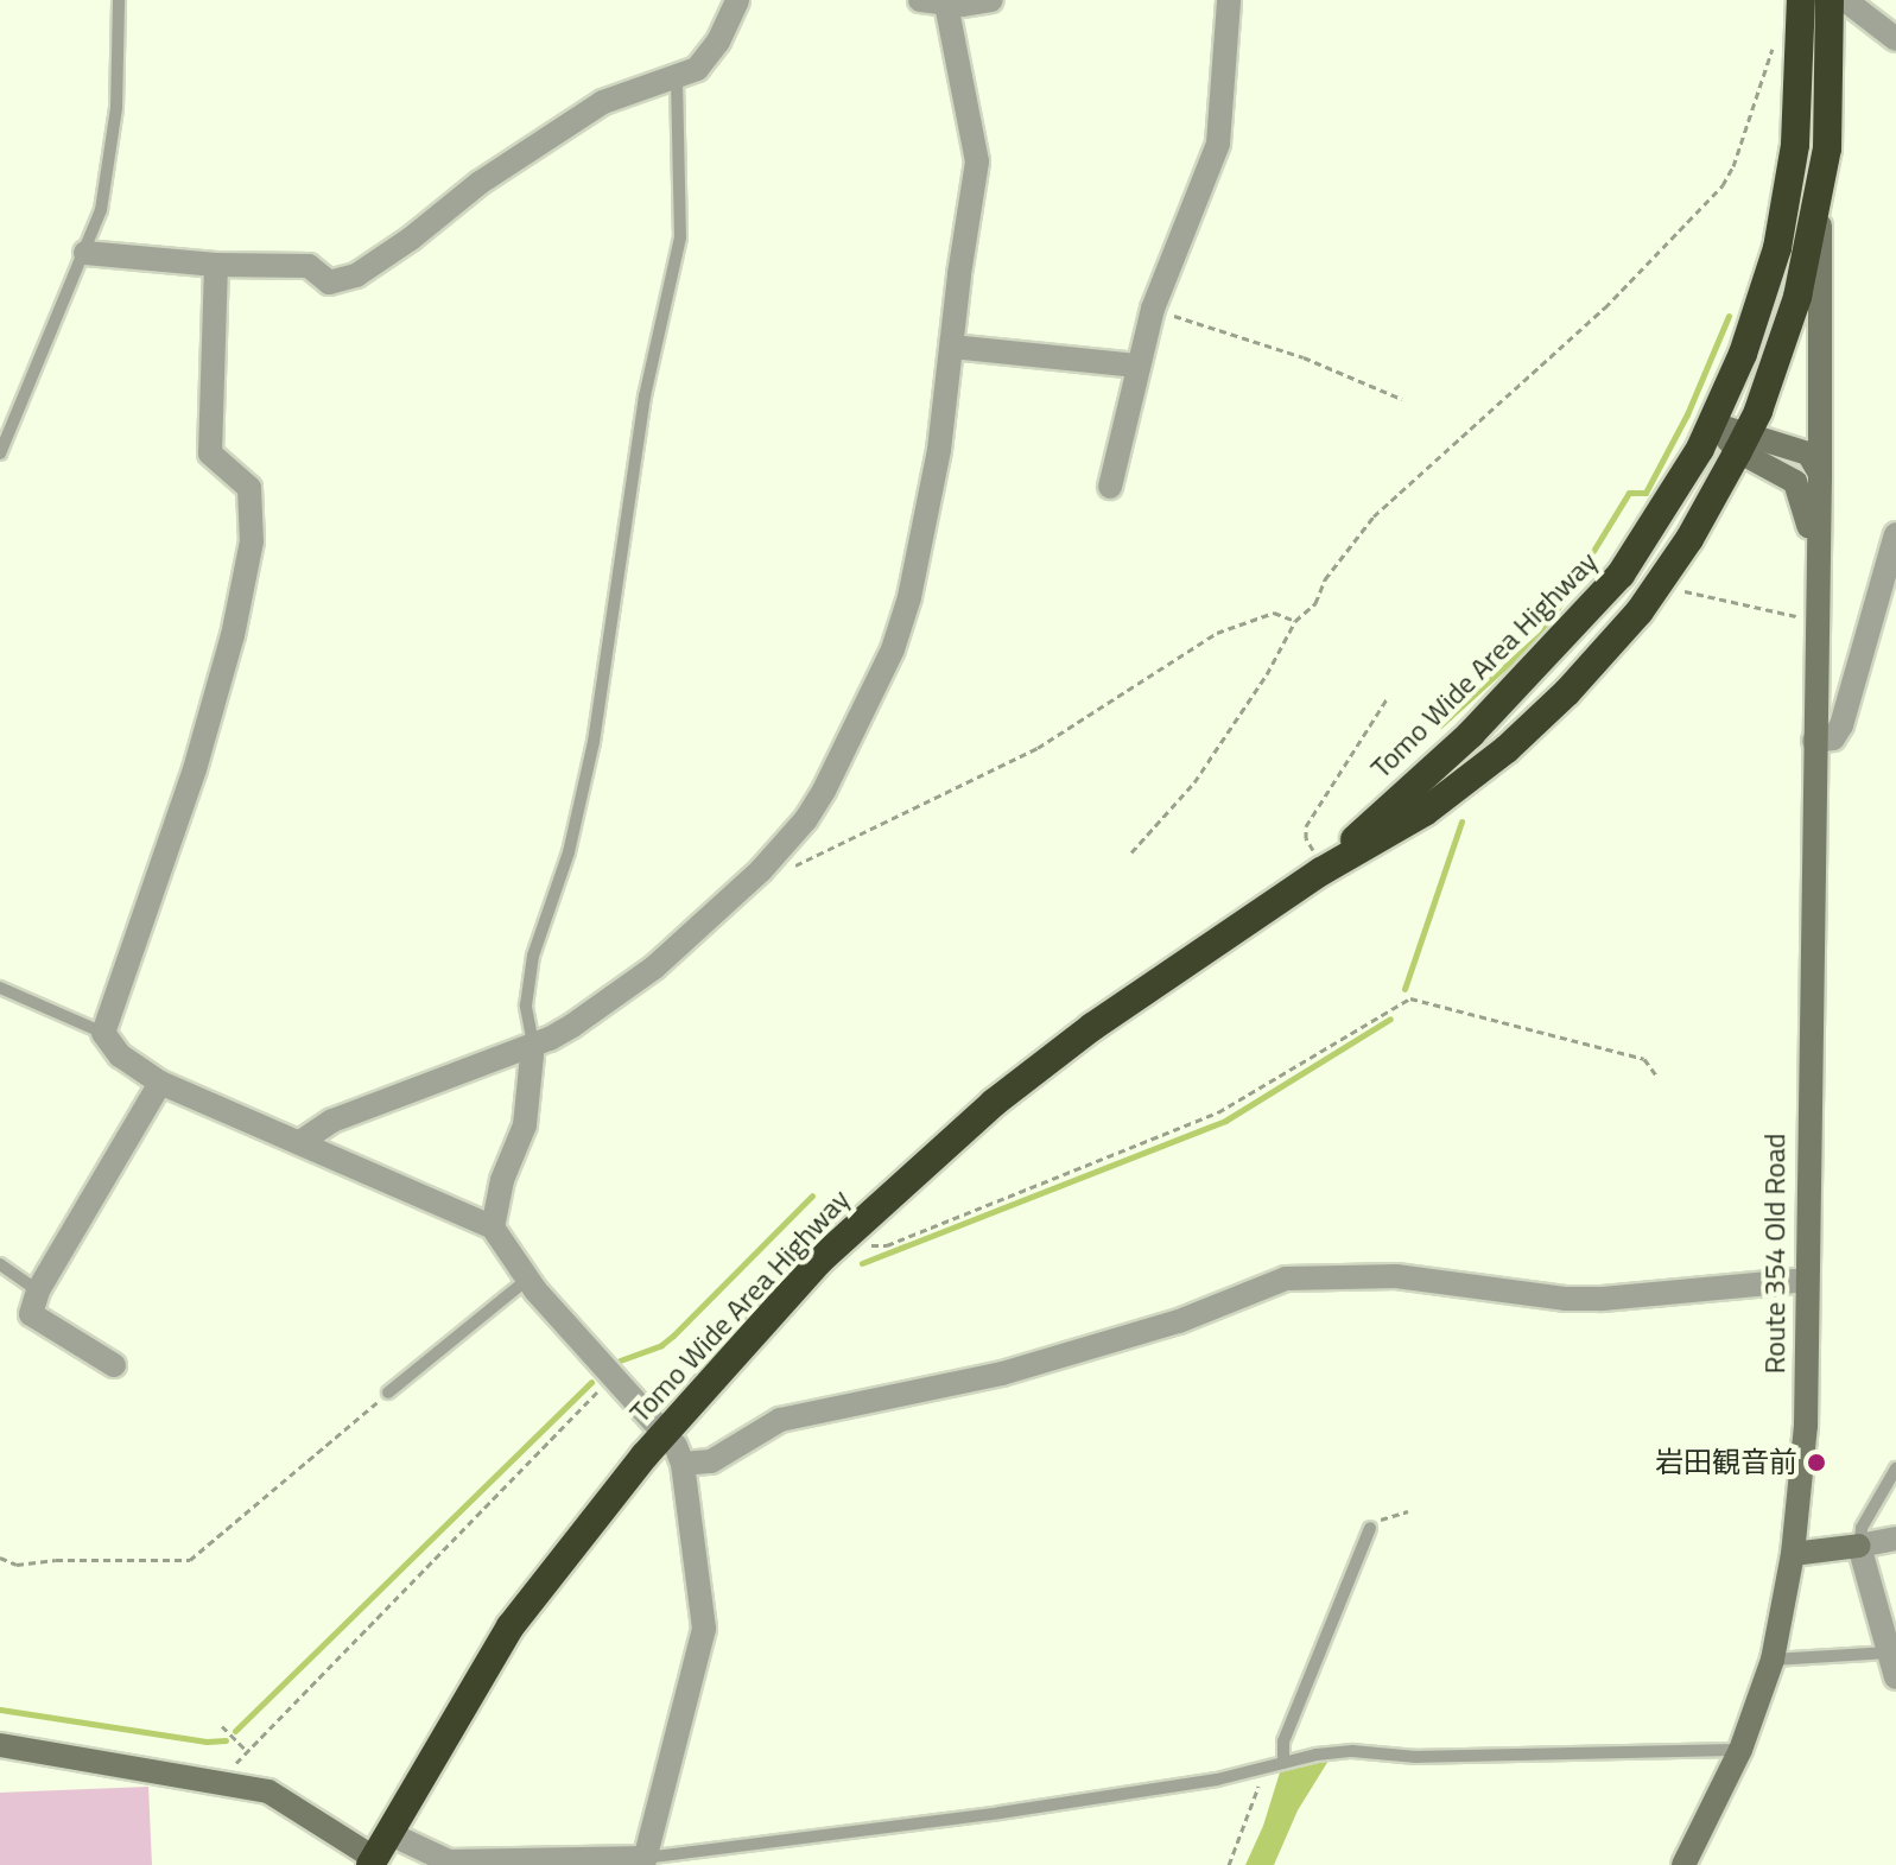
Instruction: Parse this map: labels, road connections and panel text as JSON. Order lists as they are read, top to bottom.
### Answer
{
  "streets": {
    "highway": ["Tomo Wide Area Highway"],
    "street": ["Route 354 Old Road"]
  },
  "crossings": [
    ["Tomo Wide Area Highway", "Route 354 Old Road"]
  ],
  "places": ["岩田観音前"]
}
